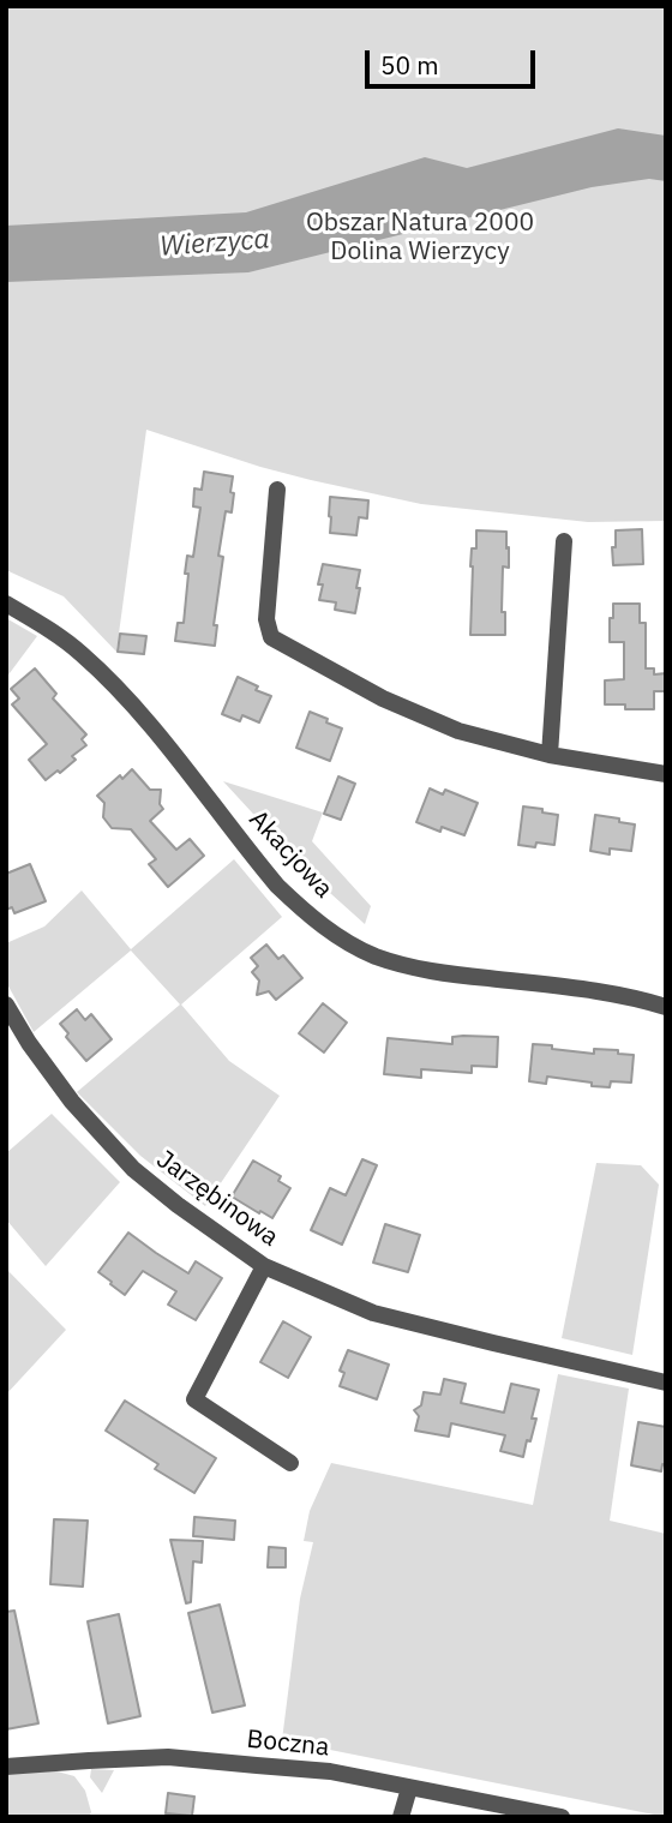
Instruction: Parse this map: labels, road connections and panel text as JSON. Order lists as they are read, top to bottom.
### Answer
{
  "streets": {
    "street": ["Akacjowa", "Jarzębinowa", "Boczna"]
  },
  "water": ["Wierzyca"],
  "parks": ["Obszar Natura 2000 Dolina Wierzycy"],
  "scale_bar": "50 m"
}
